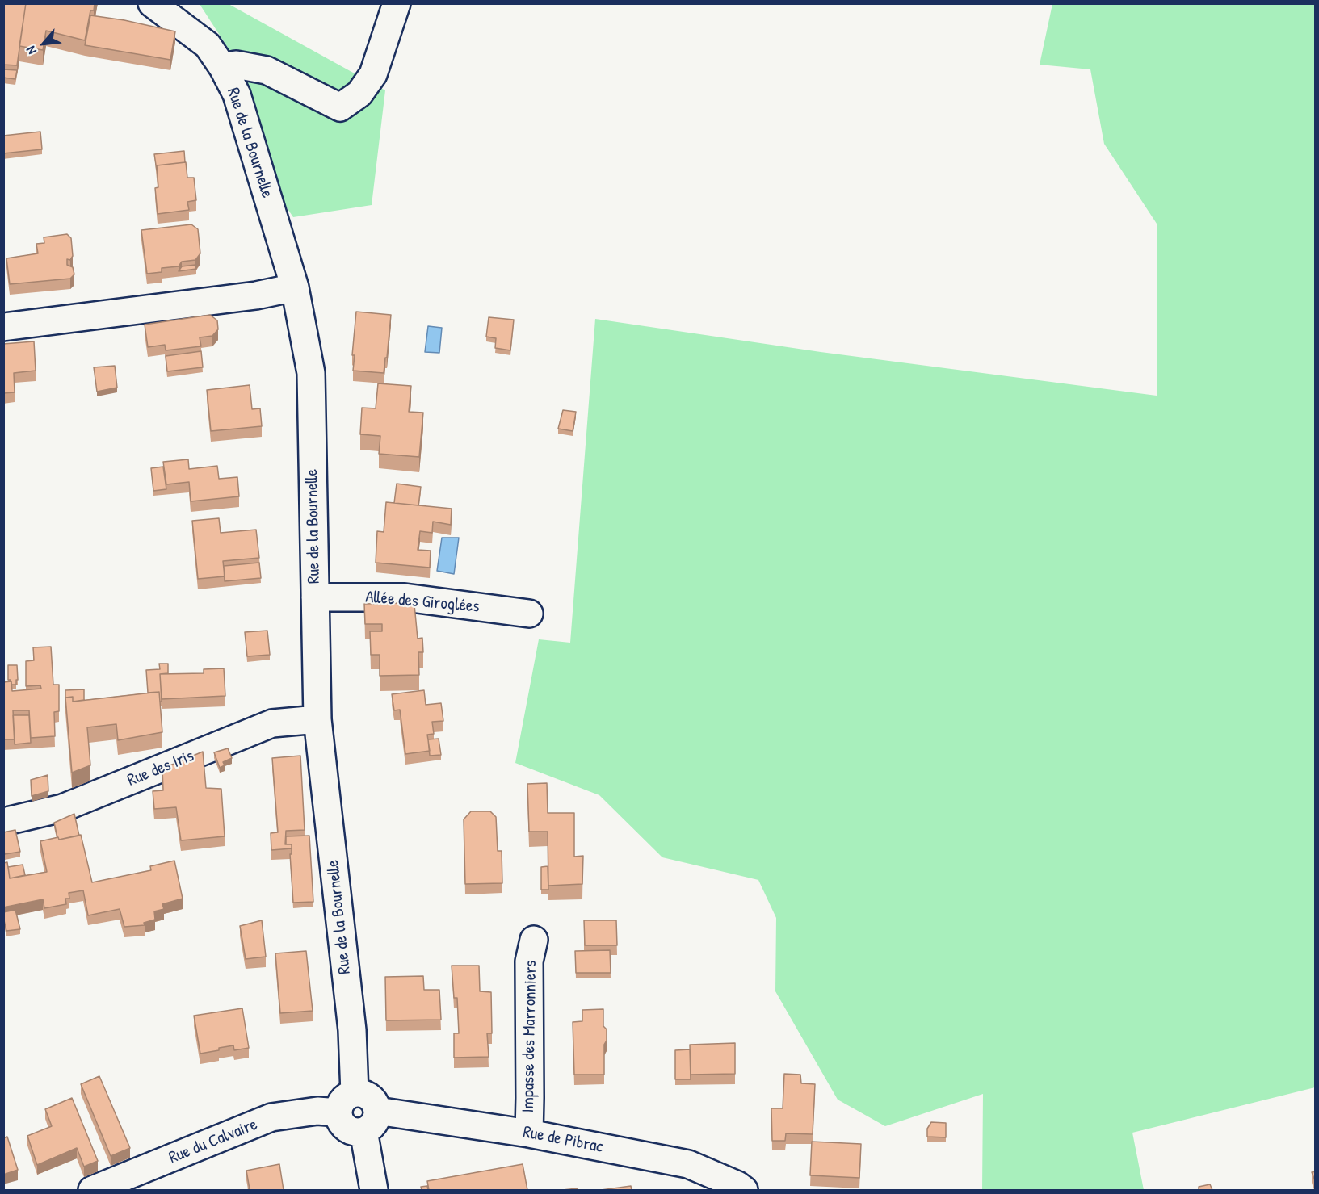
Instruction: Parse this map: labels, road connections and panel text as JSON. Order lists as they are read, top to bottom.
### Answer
{
  "streets": {
    "street": [
      "Rue de la Bournelle",
      "Allée des Giroglées",
      "Rue des Iris",
      "Impasse des Marronniers",
      "Rue de Pibrac",
      "Rue du Calvaire"
    ]
  },
  "crossings": [
    ["Rue de la Bournelle", "Allée des Giroglées"],
    ["Rue de la Bournelle", "Rue des Iris"],
    ["Rue de la Bournelle", "Rue de Pibrac"],
    ["Rue de la Bournelle", "Rue du Calvaire"],
    ["Impasse des Marronniers", "Rue de Pibrac"],
    ["Rue de Pibrac", "Rue du Calvaire"]
  ],
  "north": "bottom left"
}
